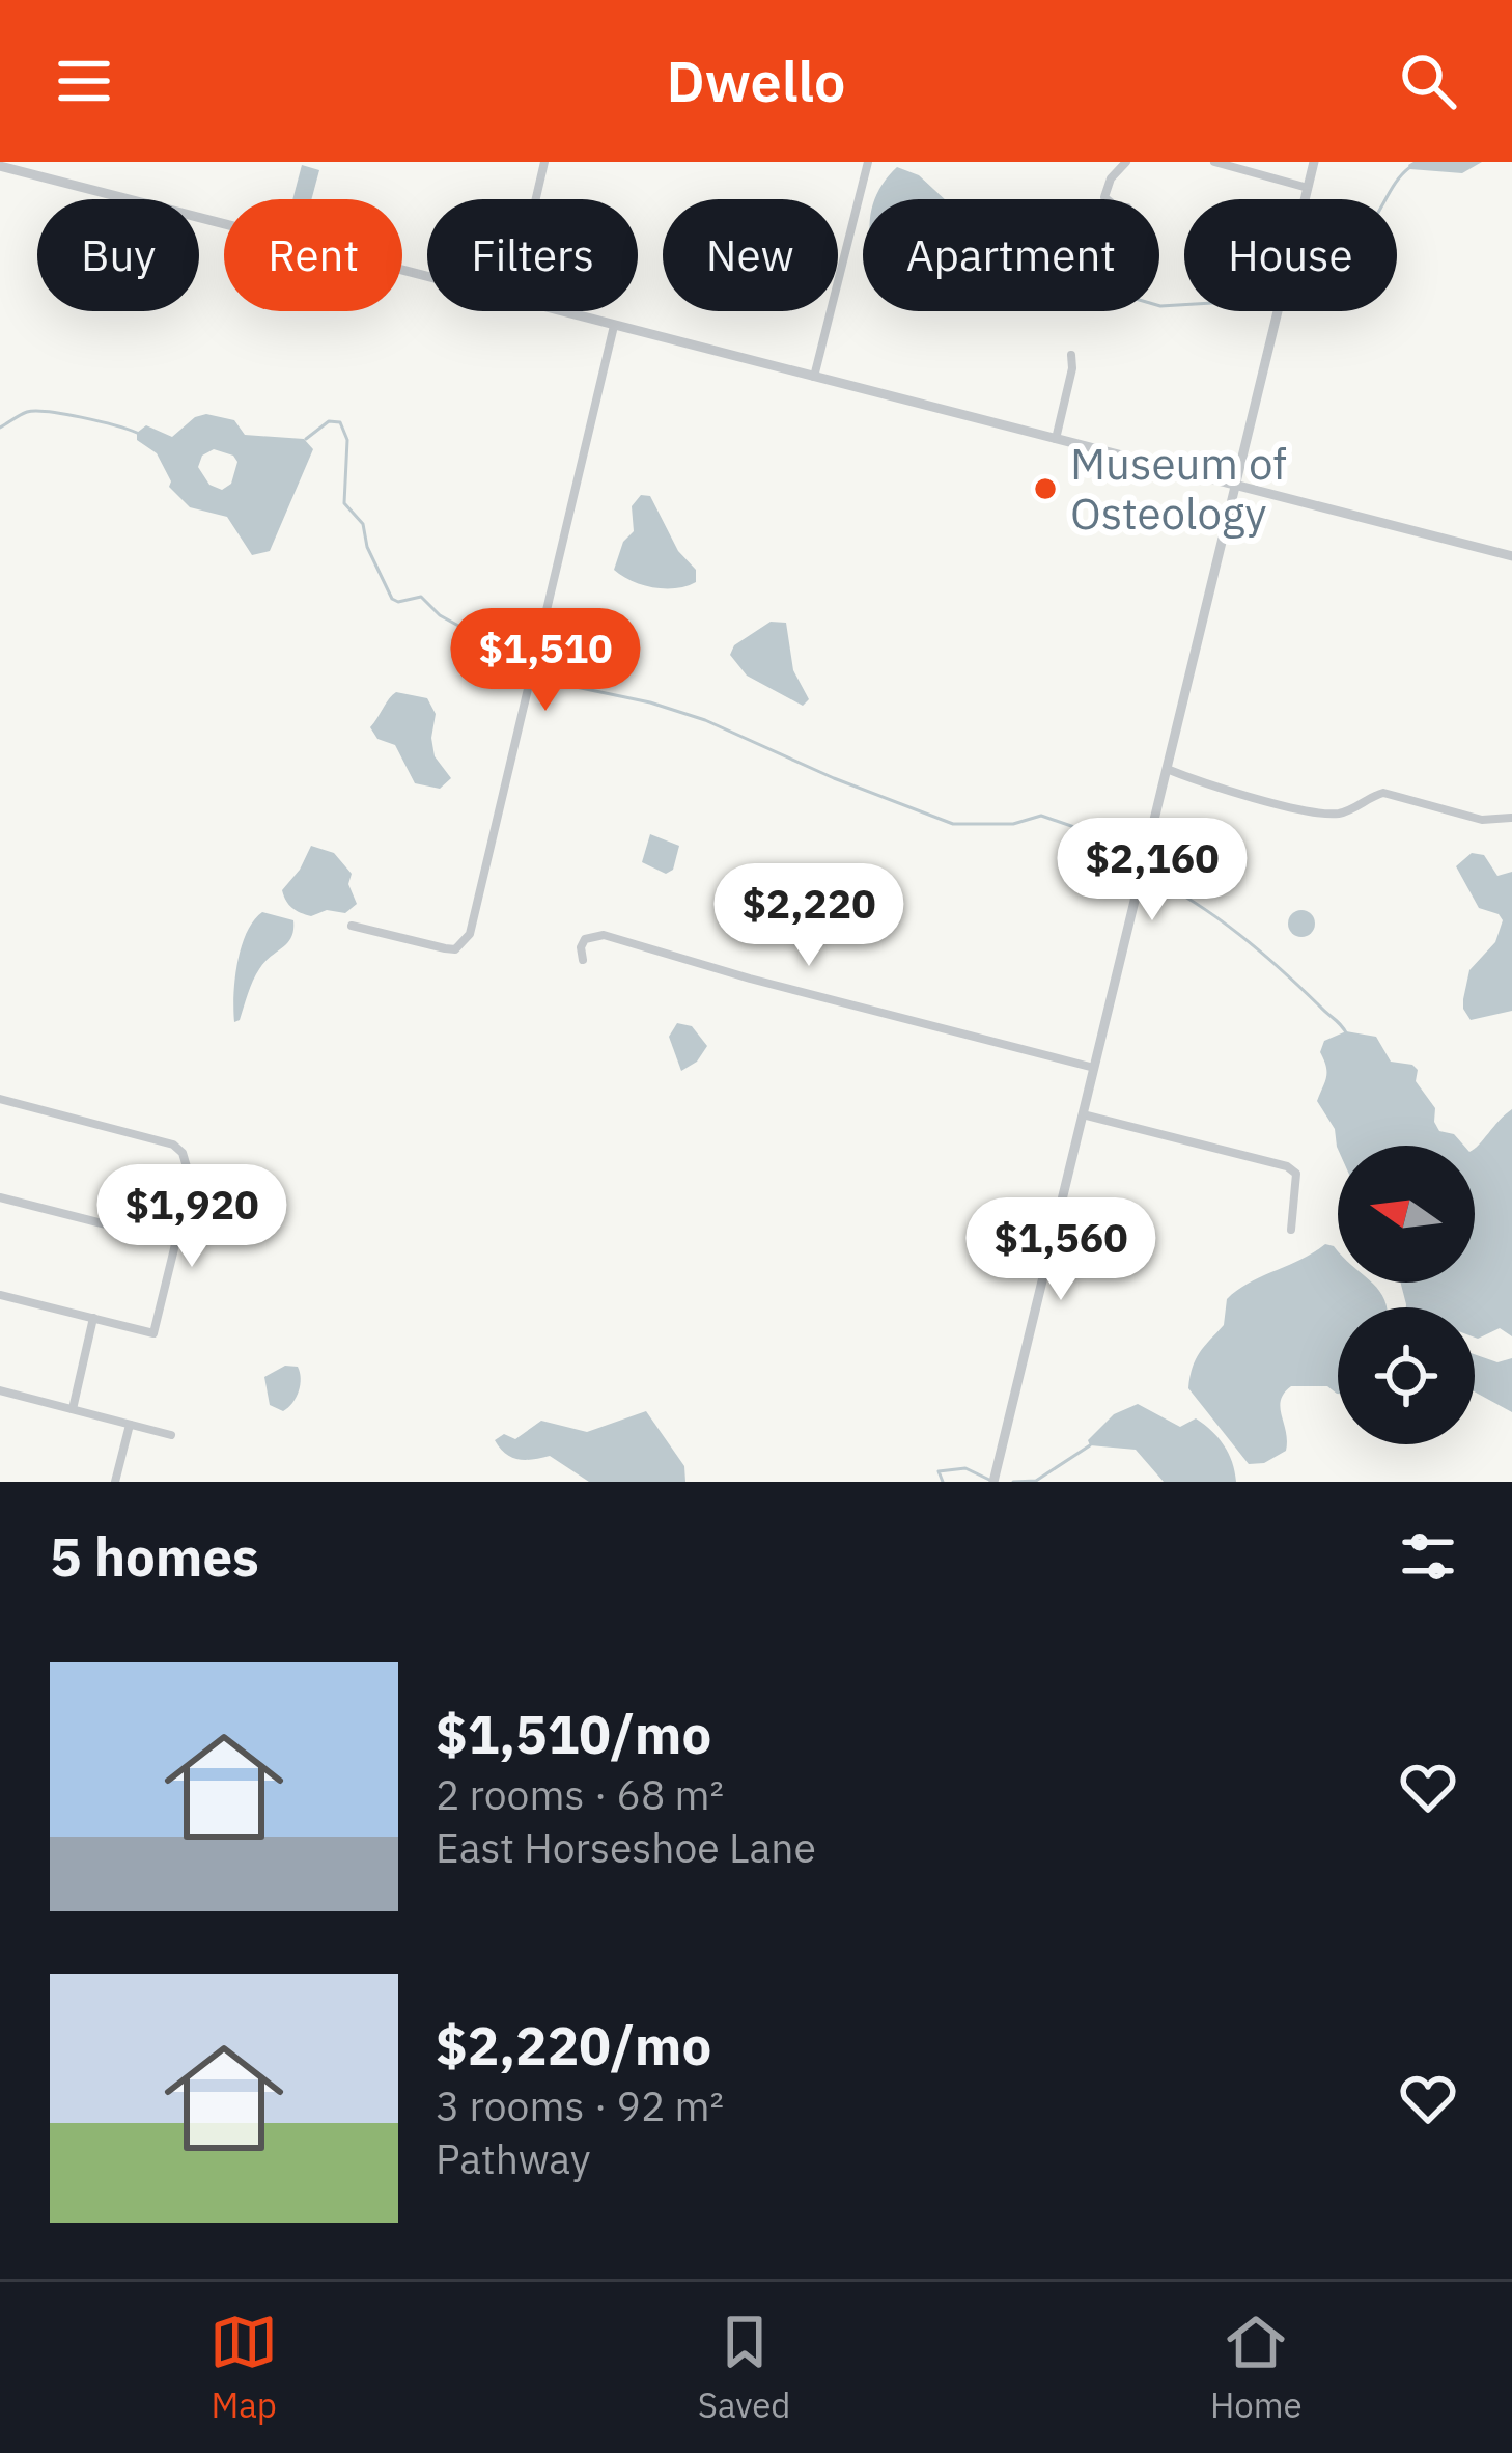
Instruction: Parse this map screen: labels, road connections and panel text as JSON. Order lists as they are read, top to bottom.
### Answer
{
  "places": ["Museum of Osteology"],
  "north": "left",
  "page": {
    "header": "Dwello",
    "chip": [
      "Buy",
      "Rent",
      "Filters",
      "New",
      "Apartment",
      "House"
    ],
    "price": [
      "$1,510",
      "$2,160",
      "$2,220",
      "$1,920",
      "$1,560"
    ],
    "heading": "5 homes",
    "list": [
      {
        "name": "$1,510/mo",
        "note": "2 rooms · 68 m² · East Horseshoe Lane"
      },
      {
        "name": "$2,220/mo",
        "note": "3 rooms · 92 m² · Pathway"
      }
    ],
    "tabs": ["Map", "Saved", "Home"]
  }
}
